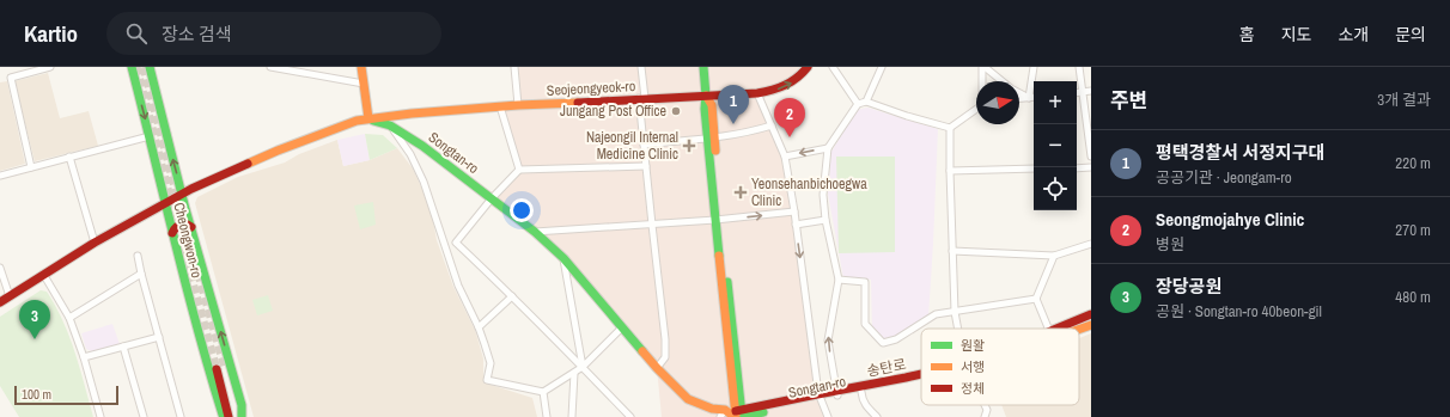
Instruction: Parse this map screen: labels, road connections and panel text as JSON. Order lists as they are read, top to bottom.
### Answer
{
  "streets": {
    "street": [
      "Seojeongyeok-ro",
      "Songtan-ro",
      "Cheongwon-ro",
      "송탄로"
    ]
  },
  "crossings": [
    ["Seojeongyeok-ro", "Songtan-ro"],
    ["Songtan-ro", "송탄로"]
  ],
  "places": {
    "other": ["Jungang Post Office"],
    "health": ["Najeongil Internal Medicine Clinic", "Yeonsehanbichoegwa Clinic"]
  },
  "legend": ["원활", "서행", "정체"],
  "scale_bar": "100 m",
  "north": "right",
  "page": {
    "header": "Kartio",
    "search": "장소 검색",
    "nav": [
      "홈",
      "지도",
      "소개",
      "문의"
    ],
    "heading": ["주변", "3개 결과"],
    "map_buttons": ["+", "−"],
    "pins": ["1", "2", "3"],
    "list": [
      {
        "mark": "1",
        "name": "평택경찰서 서정지구대",
        "note": "공공기관 · Jeongam-ro",
        "value": "220 m"
      },
      {
        "mark": "2",
        "name": "Seongmojahye Clinic",
        "note": "병원",
        "value": "270 m"
      },
      {
        "mark": "3",
        "name": "장당공원",
        "note": "공원 · Songtan-ro 40beon-gil",
        "value": "480 m"
      }
    ],
    "scale": "100 m"
  }
}
